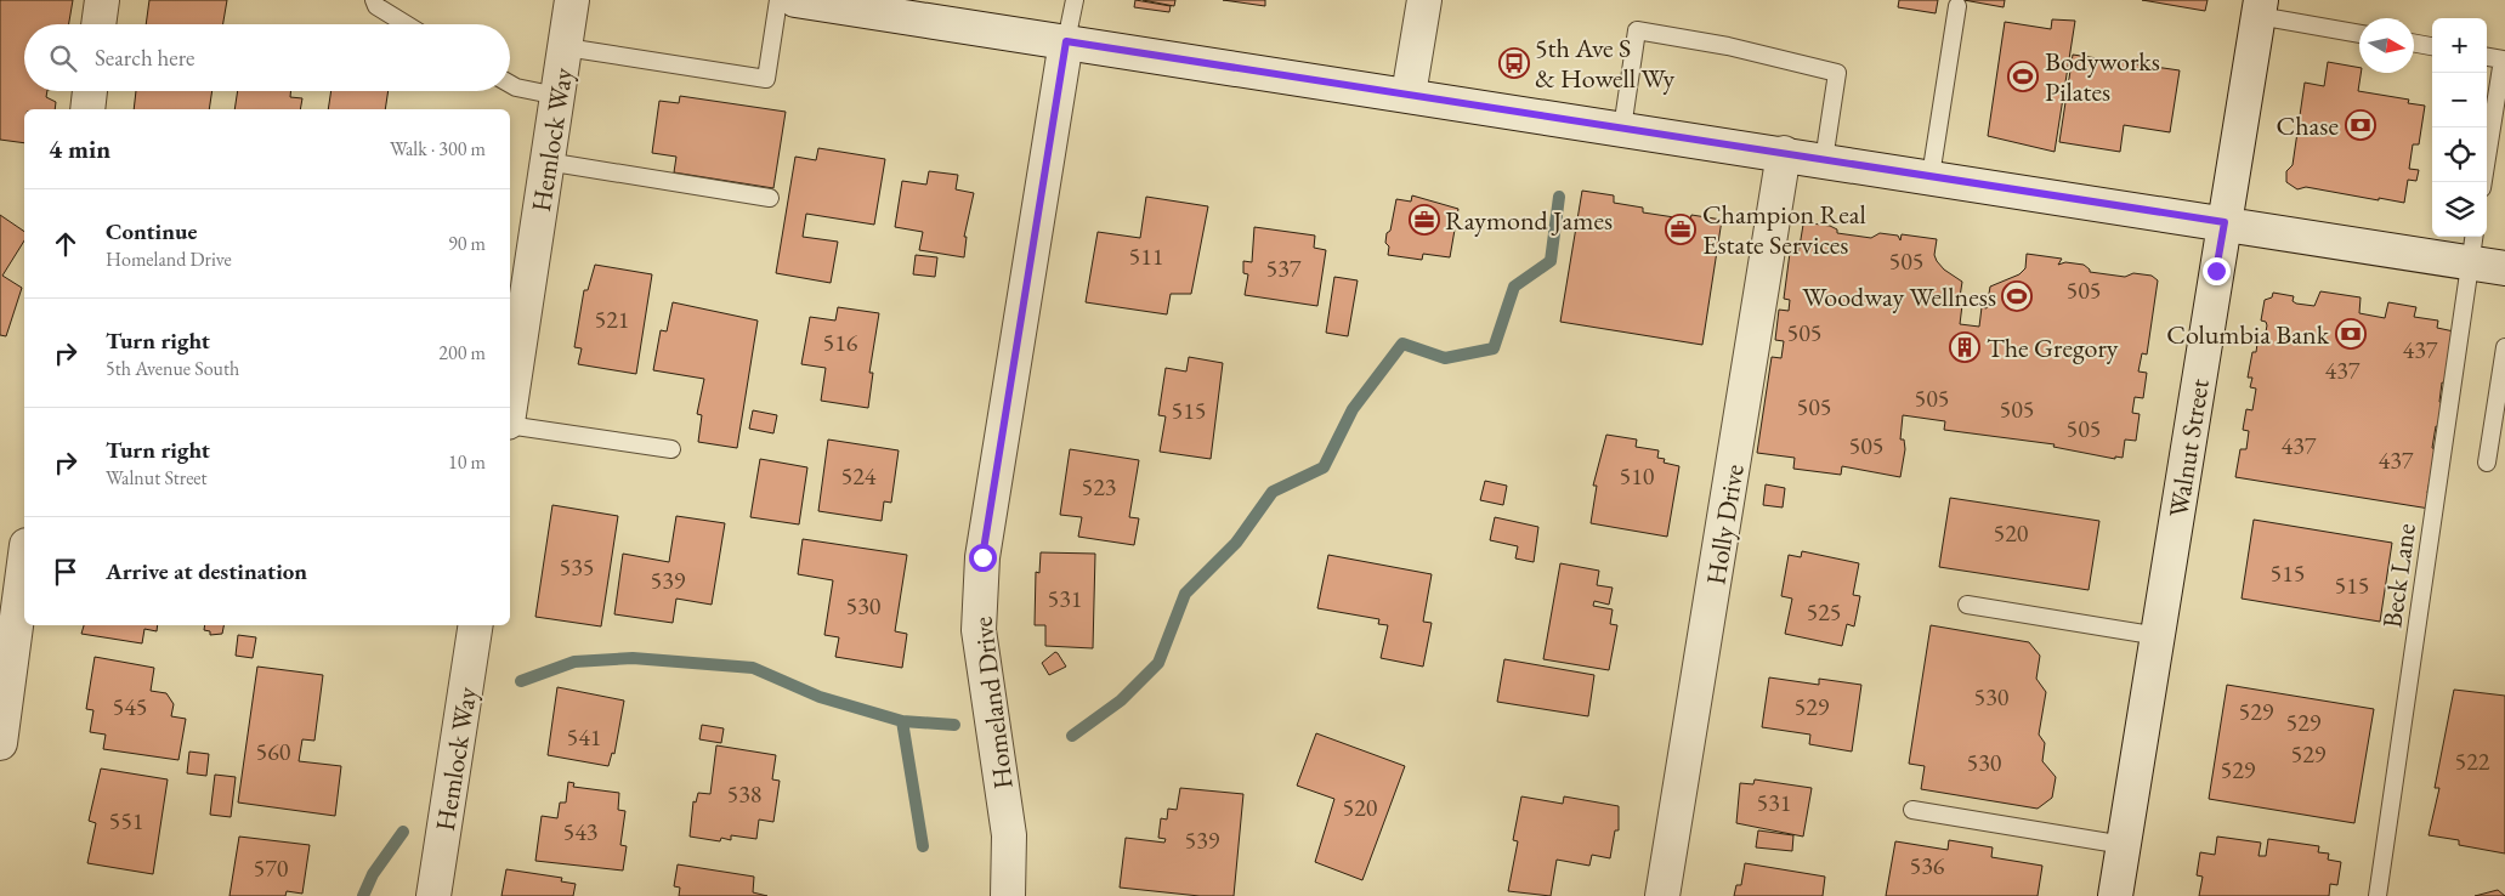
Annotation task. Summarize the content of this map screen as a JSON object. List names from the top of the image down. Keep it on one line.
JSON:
{"streets":{"street":["Hemlock Way","Walnut Street","Holly Drive","Homeland Drive"],"lane":["Beck Lane"]},"places":{"bus stop":["5th Ave S & Howell Wy"],"sports":["Bodyworks Pilates","Woodway Wellness"],"bank":["Chase","Columbia Bank"],"office":["Raymond James","Champion Real Estate Services"],"building":["The Gregory"]},"house_numbers":["511","505","537","505","521","505","516","437","437","505","505","505","515","505","505","437","437","524","510","523","520","535","515","539","515","531","530","525","530","545","529","529","529","541","560","529","522","530","529","538","531","520","551","543","539","536","570"],"north":"right","page":{"map_buttons":["+","−"],"search":"Search here","heading":["4 min","Walk · 300 m"],"list":[["Continue","Homeland Drive","90 m"],["Turn right","5th Avenue South","200 m"],["Turn right","Walnut Street","10 m"],"Arrive at destination"]}}
